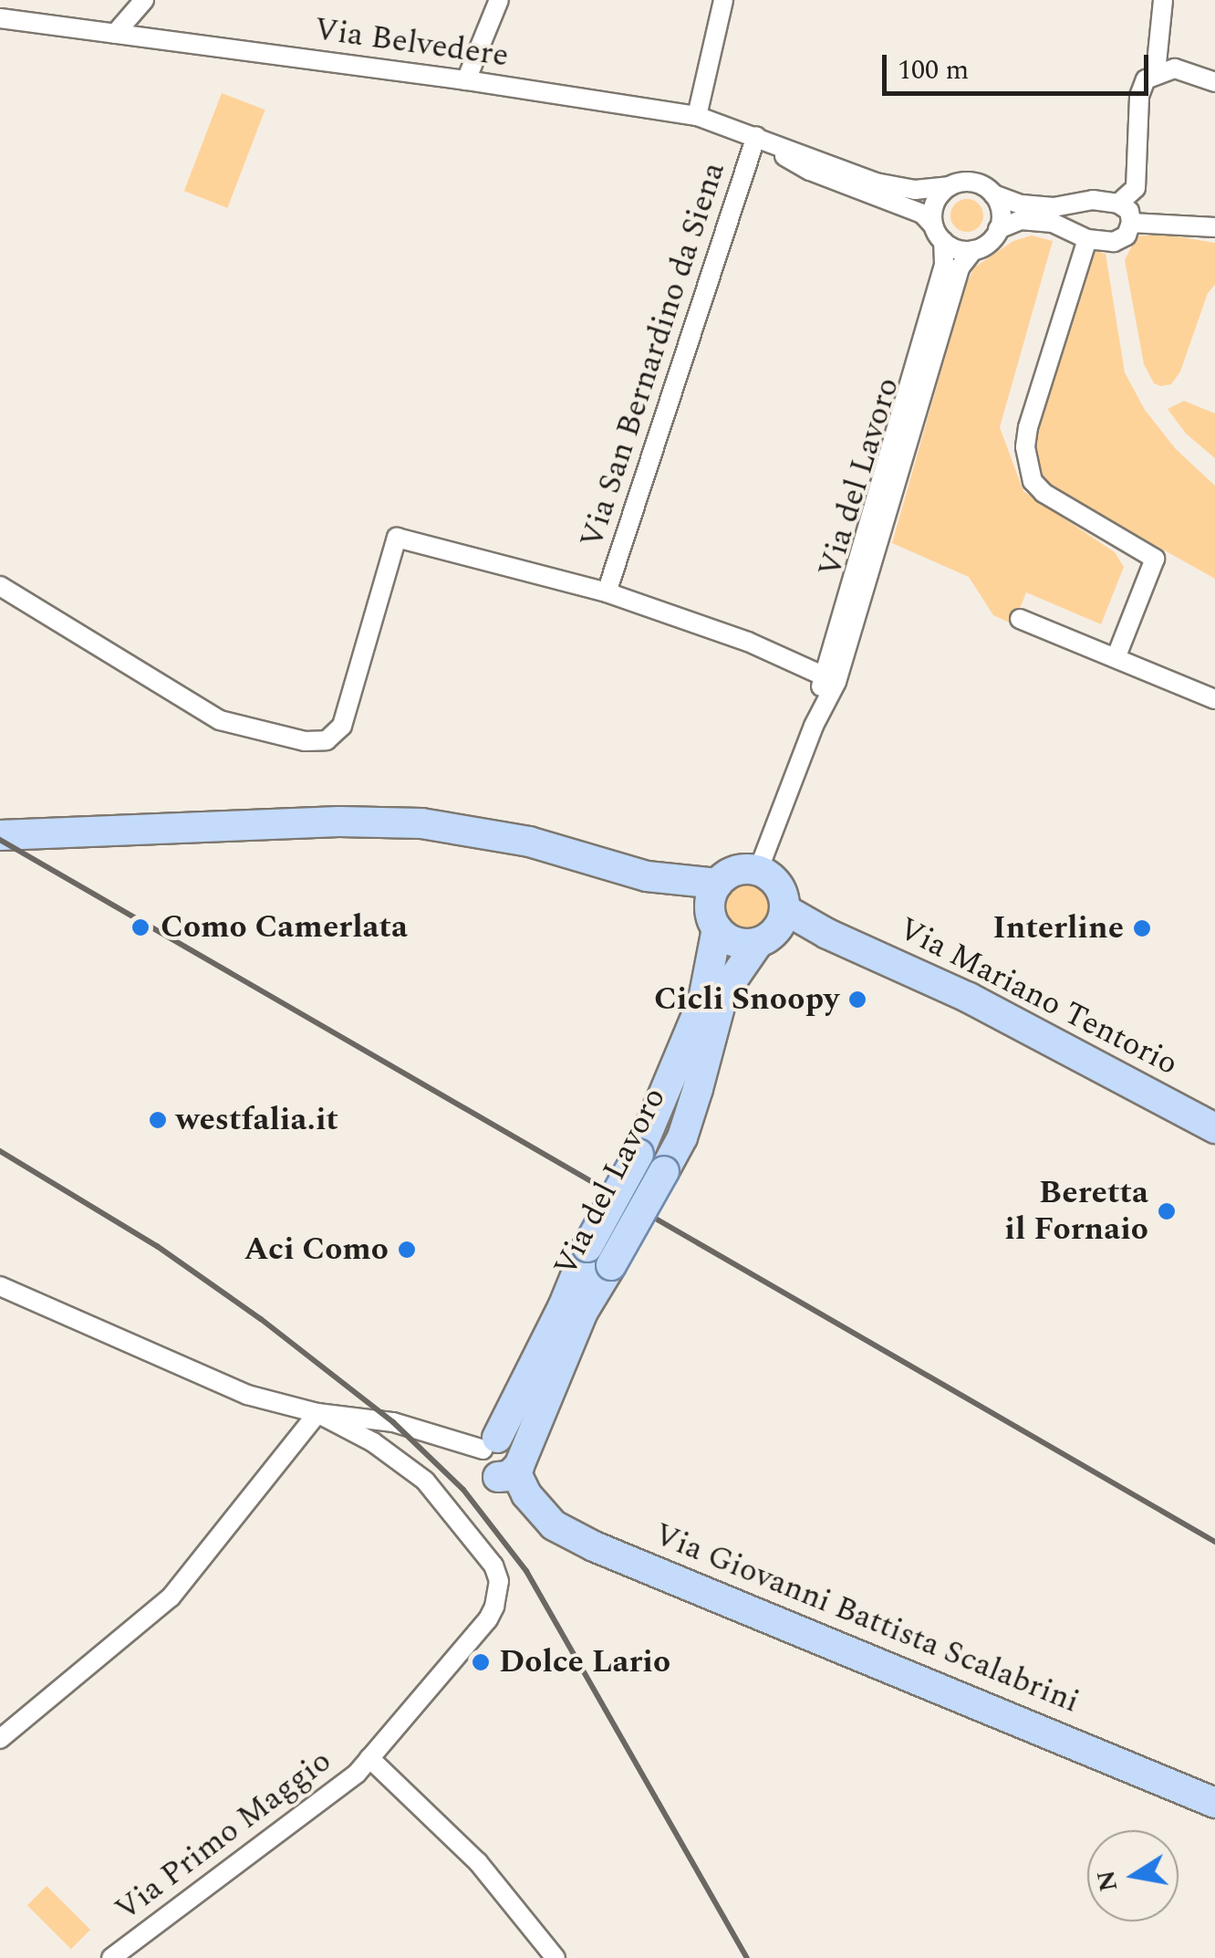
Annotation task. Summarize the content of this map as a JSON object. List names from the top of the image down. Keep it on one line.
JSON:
{"streets":{"main road":["Via del Lavoro","Via Mariano Tentorio","Via Giovanni Battista Scalabrini"],"street":["Via Belvedere","Via San Bernardino da Siena","Via Primo Maggio"]},"crossings":[["Via Belvedere","Via San Bernardino da Siena"],["Via Belvedere","Via del Lavoro"],["Via San Bernardino da Siena","Via del Lavoro"],["Via del Lavoro","Via Mariano Tentorio"],["Via del Lavoro","Via Giovanni Battista Scalabrini"]],"places":["Como Camerlata","Interline","Cicli Snoopy","westfalia.it","Beretta il Fornaio","Aci Como","Dolce Lario"],"scale_bar":"100 m","north":"left"}
